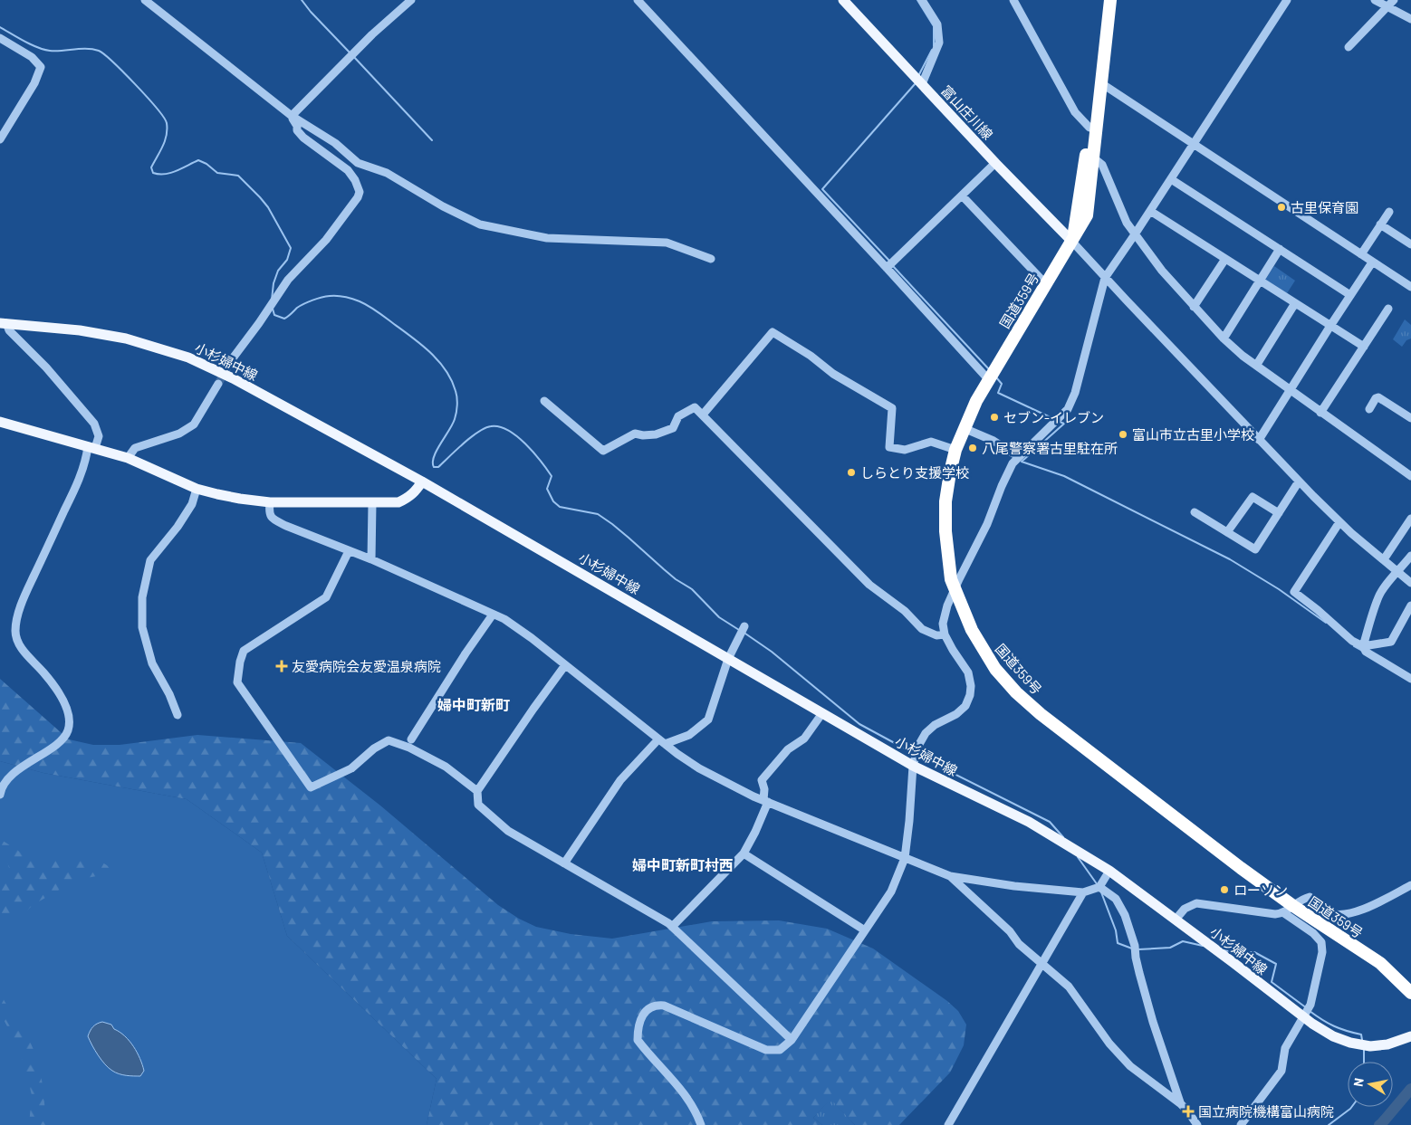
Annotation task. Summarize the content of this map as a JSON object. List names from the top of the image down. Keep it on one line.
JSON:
{"streets":{"highway":["国道359号"],"main road":["富山庄川線","小杉婦中線"]},"crossings":[["富山庄川線","国道359号"]],"districts":["婦中町新町","婦中町新町村西"],"places":{"other":["古里保育園","セブン-イレブン","富山市立古里小学校","八尾警察署古里駐在所","しらとり支援学校","ローソン"],"health":["友愛病院会友愛温泉病院","国立病院機構富山病院"]},"north":"left"}
